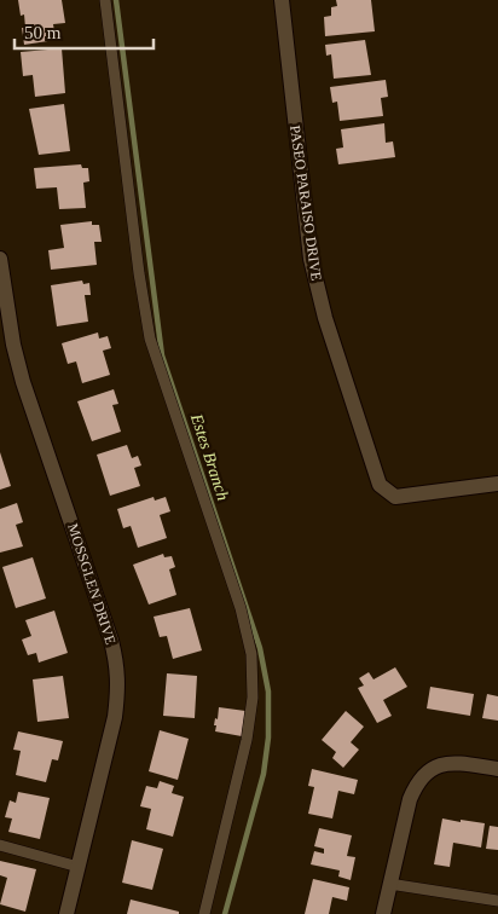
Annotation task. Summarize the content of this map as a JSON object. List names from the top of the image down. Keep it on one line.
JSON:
{"streets":{"street":["PASEO PARAISO DRIVE","MOSSGLEN DRIVE"]},"water":["Estes Branch"],"scale_bar":"50 m"}
